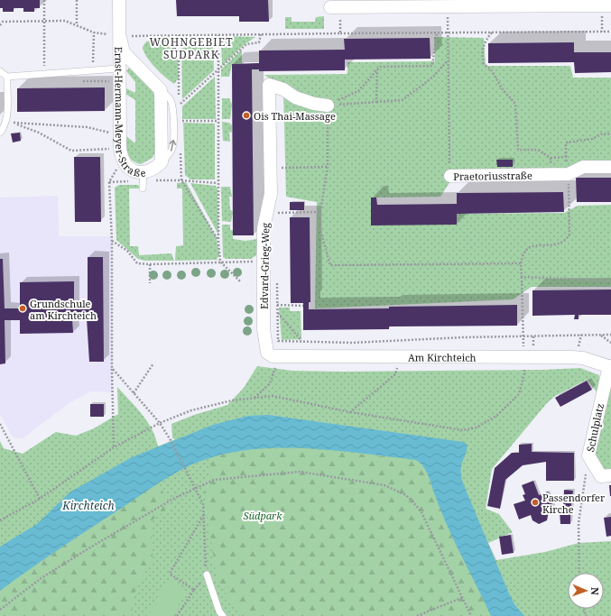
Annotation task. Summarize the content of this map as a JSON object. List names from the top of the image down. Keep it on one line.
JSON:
{"streets":{"street":["Ernst-Hermann-Meyer-Straße","Praetoriusstraße","Edvard-Grieg-Weg","Am Kirchteich","Schulplatz"]},"crossings":[["Edvard-Grieg-Weg","Am Kirchteich"],["Am Kirchteich","Schulplatz"]],"districts":["WOHNGEBIET SÜDPARK"],"water":["Kirchteich"],"parks":["Südpark"],"places":["Ois Thai-Massage","Grundschule am Kirchteich","Passendorfer Kirche"],"north":"right"}
